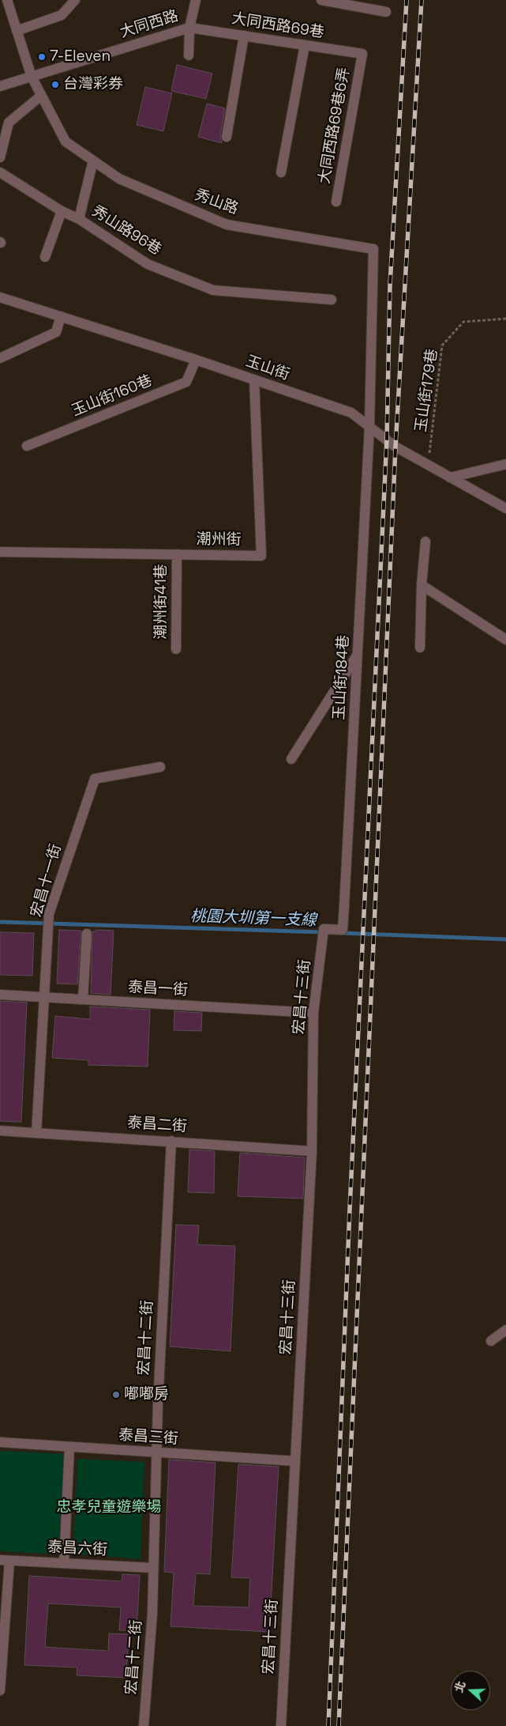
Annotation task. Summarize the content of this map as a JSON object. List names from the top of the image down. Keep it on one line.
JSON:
{"streets":{"street":["大同西路","大同西路69巷","大同西路69巷6弄","秀山路","秀山路96巷","玉山街","玉山街160巷","潮州街","潮州街41巷","玉山街184巷","宏昌十一街","泰昌一街","宏昌十三街","泰昌二街","宏昌十二街","泰昌三街","泰昌六街"],"path":["玉山街179巷"]},"crossings":[["大同西路","大同西路69巷"],["大同西路","秀山路"],["大同西路69巷","大同西路69巷6弄"],["秀山路","秀山路96巷"],["秀山路","玉山街"],["秀山路","玉山街184巷"],["玉山街","玉山街179巷"],["玉山街","玉山街160巷"],["玉山街","潮州街"],["玉山街","玉山街184巷"],["潮州街","潮州街41巷"],["玉山街184巷","宏昌十三街"],["宏昌十一街","泰昌一街"],["宏昌十一街","泰昌二街"],["泰昌一街","宏昌十三街"],["宏昌十三街","泰昌二街"],["宏昌十三街","泰昌三街"],["泰昌二街","宏昌十二街"],["宏昌十二街","泰昌三街"],["宏昌十二街","泰昌六街"]],"water":["桃園大圳第一支線"],"parks":["忠孝兒童遊樂場"],"places":["7-Eleven","台灣彩券","嘟嘟房"],"north":"left"}
